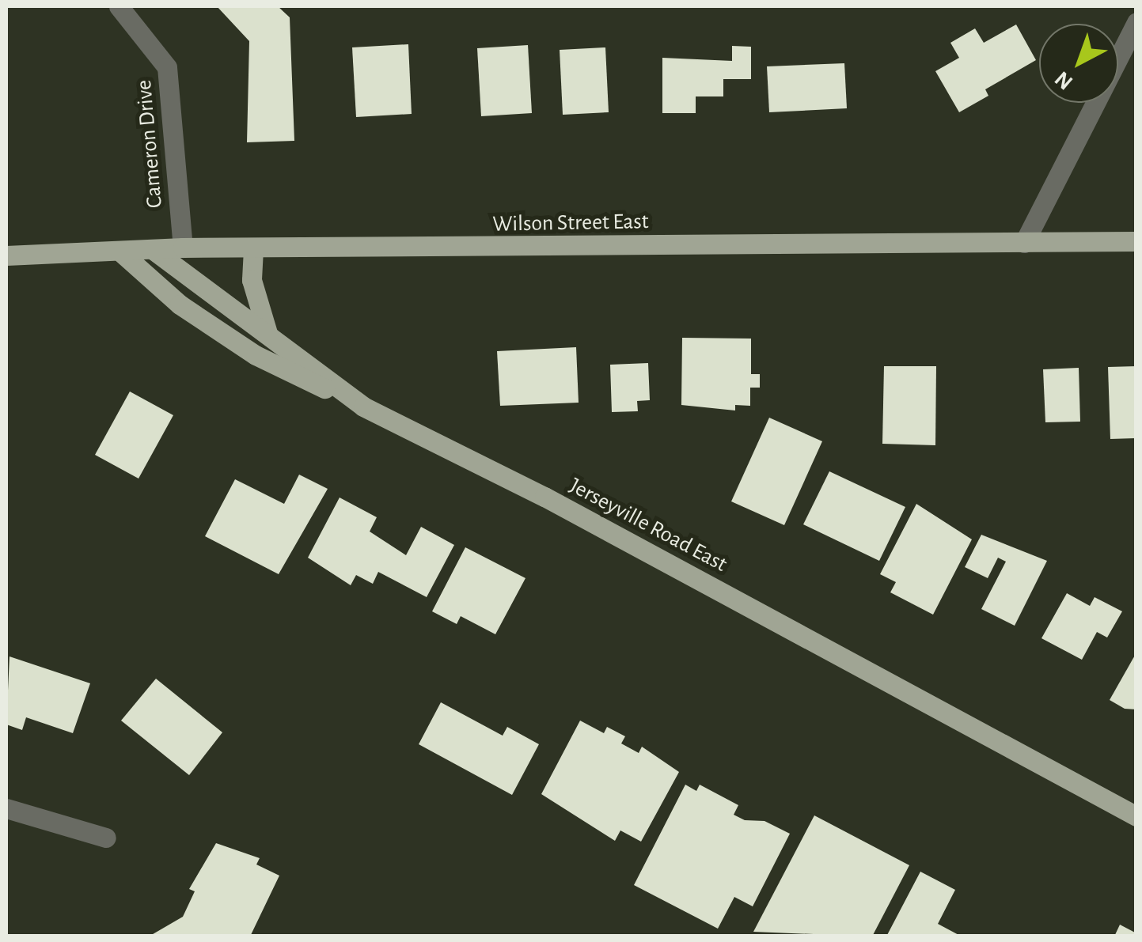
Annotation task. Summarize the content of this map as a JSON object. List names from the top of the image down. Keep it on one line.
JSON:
{"streets":{"main road":["Wilson Street East","Jerseyville Road East"],"street":["Cameron Drive"]},"crossings":[["Cameron Drive","Wilson Street East"],["Wilson Street East","Jerseyville Road East"]],"north":"bottom left"}
